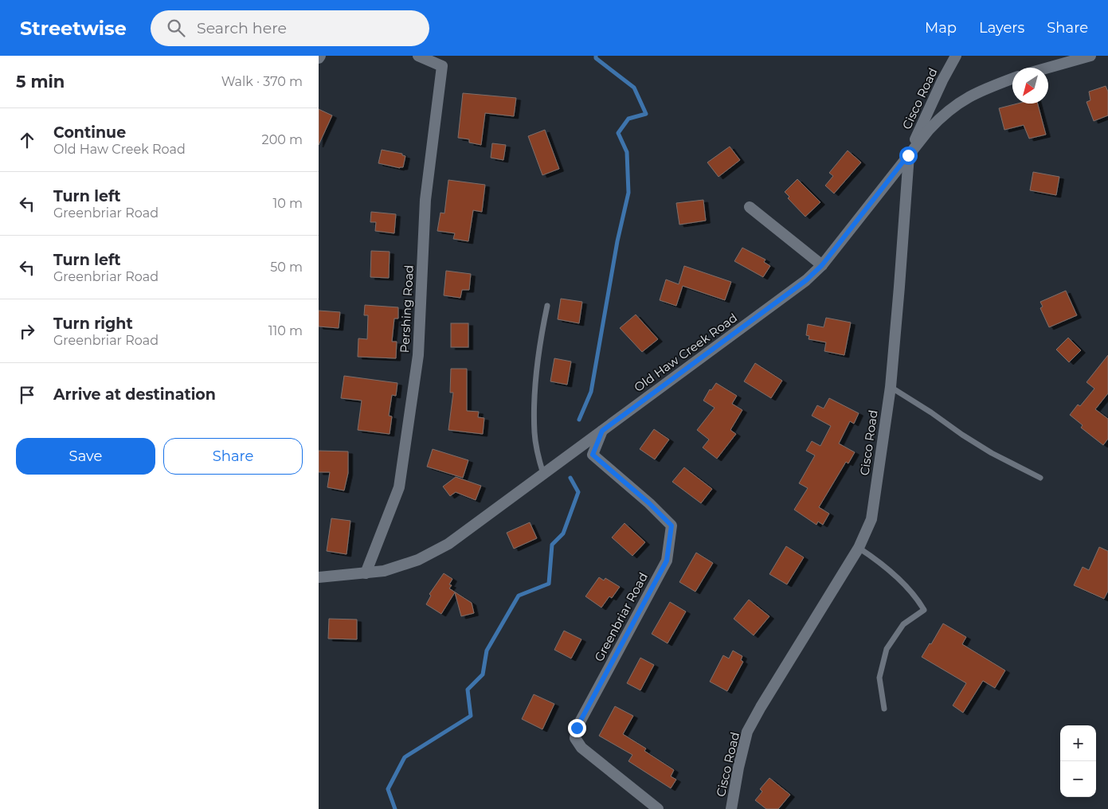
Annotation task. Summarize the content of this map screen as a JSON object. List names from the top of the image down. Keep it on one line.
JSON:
{"streets":{"street":["Cisco Road","Pershing Road","Old Haw Creek Road","Greenbriar Road"]},"crossings":[["Cisco Road","Old Haw Creek Road"],["Pershing Road","Old Haw Creek Road"],["Old Haw Creek Road","Greenbriar Road"]],"north":"bottom left","page":{"header":"Streetwise","search":"Search here","nav":["Map","Layers","Share"],"heading":["5 min","Walk · 370 m"],"list":[["Continue","Old Haw Creek Road","200 m"],["Turn left","Greenbriar Road","10 m"],["Turn left","Greenbriar Road","50 m"],["Turn right","Greenbriar Road","110 m"],"Arrive at destination"],"buttons":["Save","Share"],"map_buttons":["+","−"]}}
